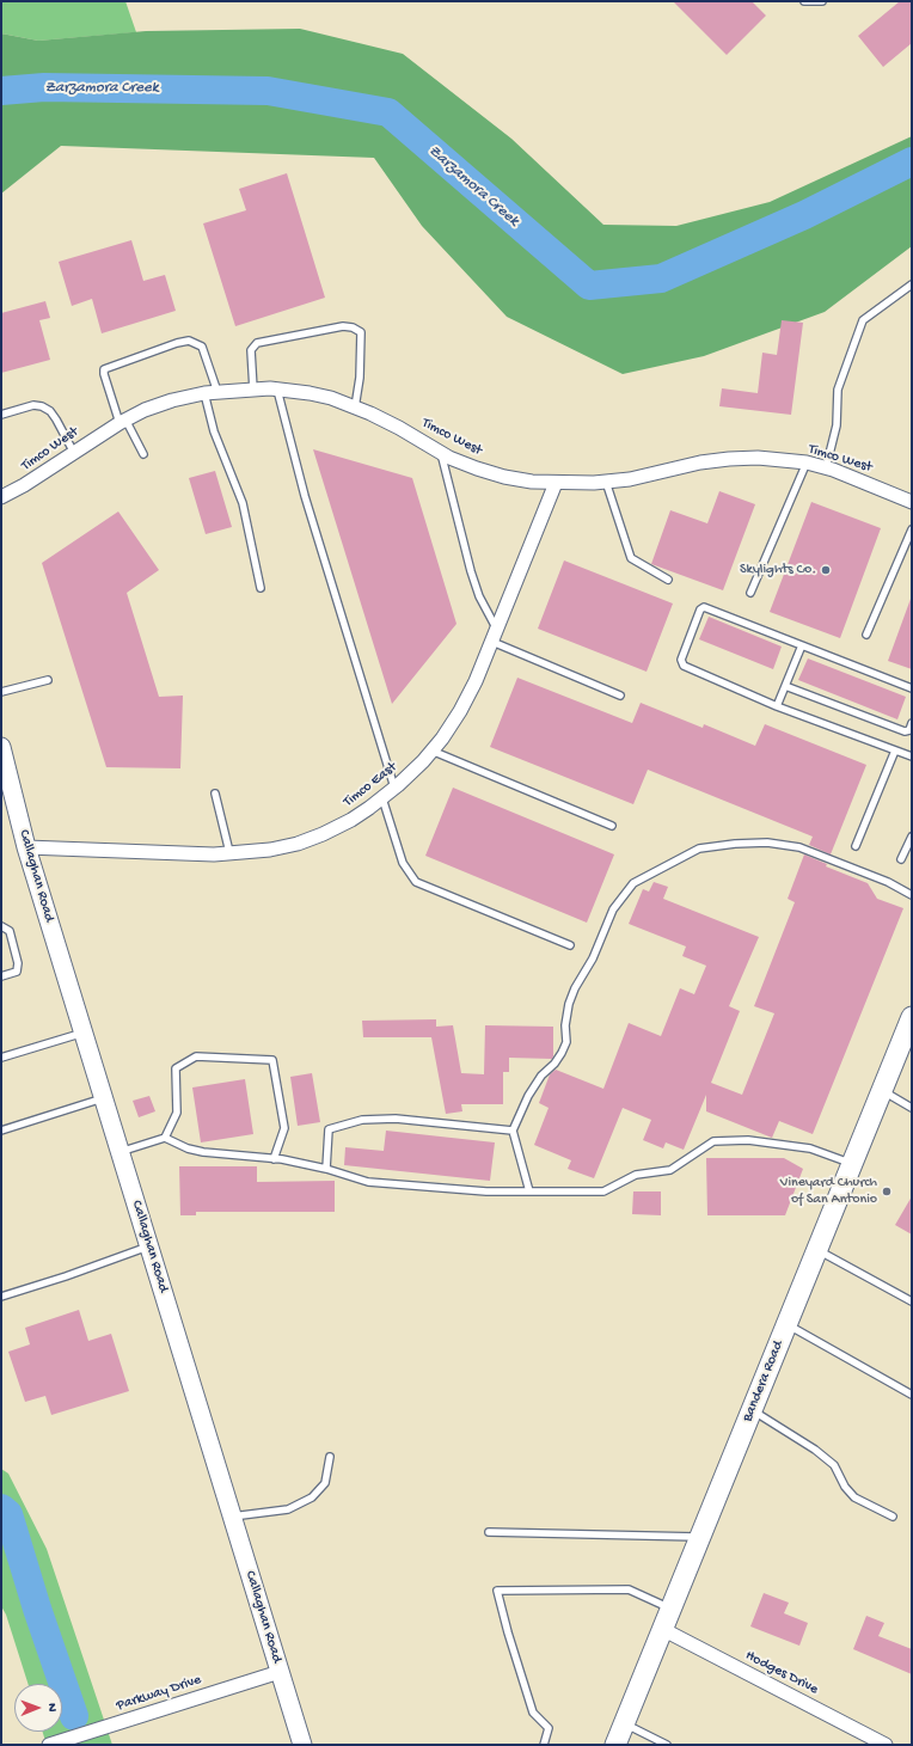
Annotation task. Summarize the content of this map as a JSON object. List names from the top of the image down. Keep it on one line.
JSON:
{"streets":{"main road":["Callaghan Road","Bandera Road"],"street":["Timco West","Timco East","Hodges Drive","Parkway Drive"]},"crossings":[["Timco West","Timco East"],["Timco East","Callaghan Road"],["Callaghan Road","Parkway Drive"],["Bandera Road","Hodges Drive"]],"water":["Zarzamora Creek"],"places":["Skylights Co.","Vineyard Church of San Antonio"],"north":"right"}
